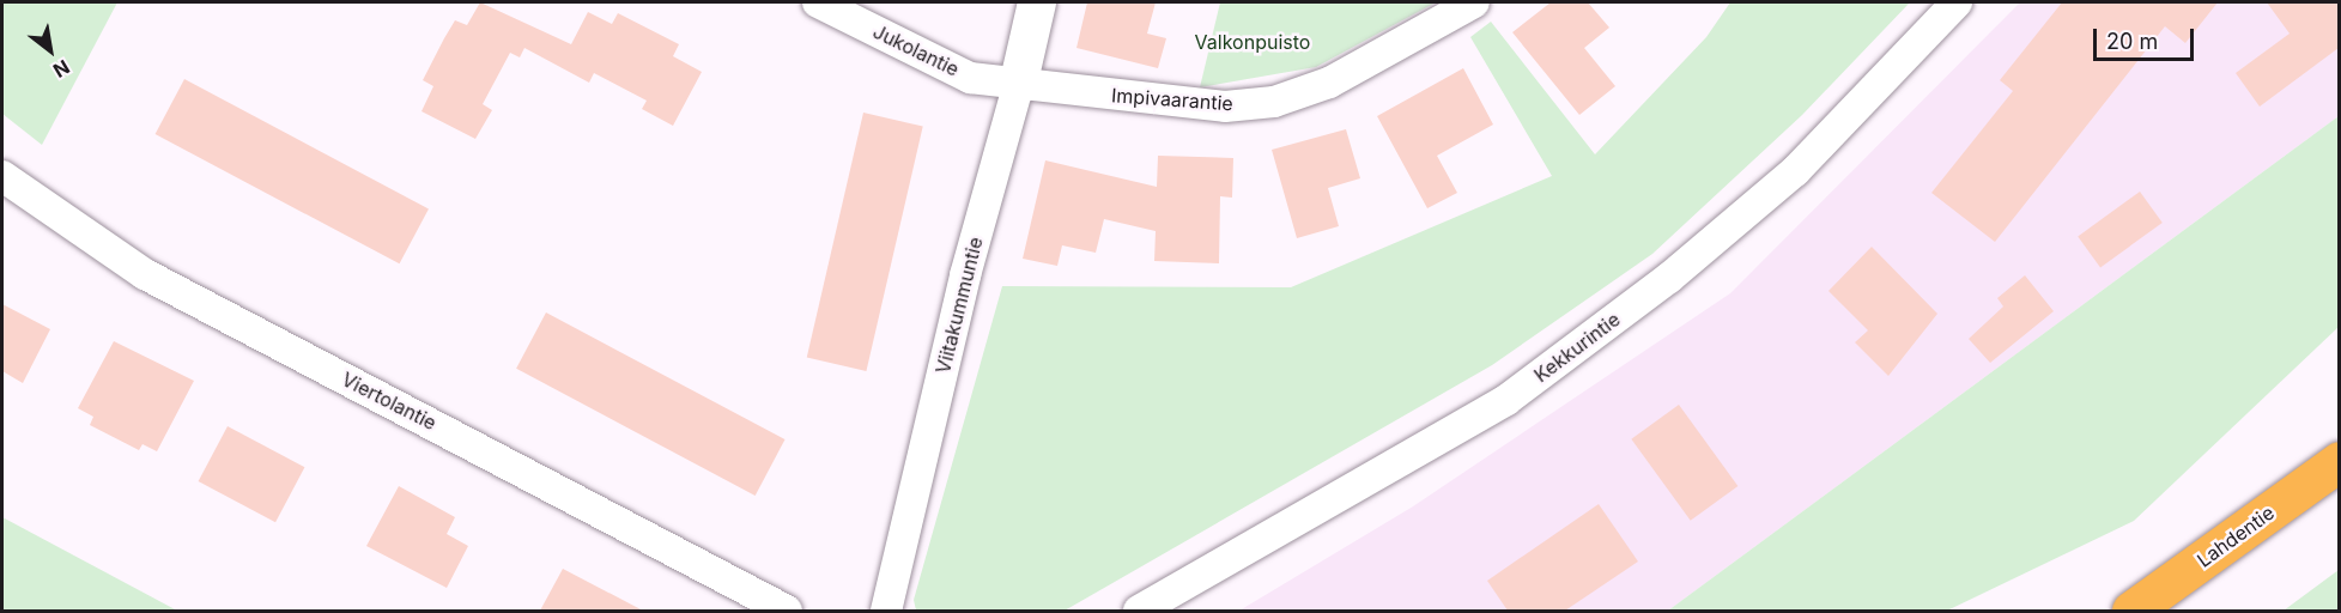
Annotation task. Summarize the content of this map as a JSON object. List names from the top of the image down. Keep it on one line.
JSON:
{"streets":{"highway":["Lahdentie"],"street":["Jukolantie","Impivaarantie","Viitakummuntie","Kekkurintie","Viertolantie"]},"crossings":[["Jukolantie","Impivaarantie"],["Jukolantie","Viitakummuntie"],["Impivaarantie","Viitakummuntie"]],"parks":["Valkonpuisto"],"scale_bar":"20 m","north":"bottom right"}
